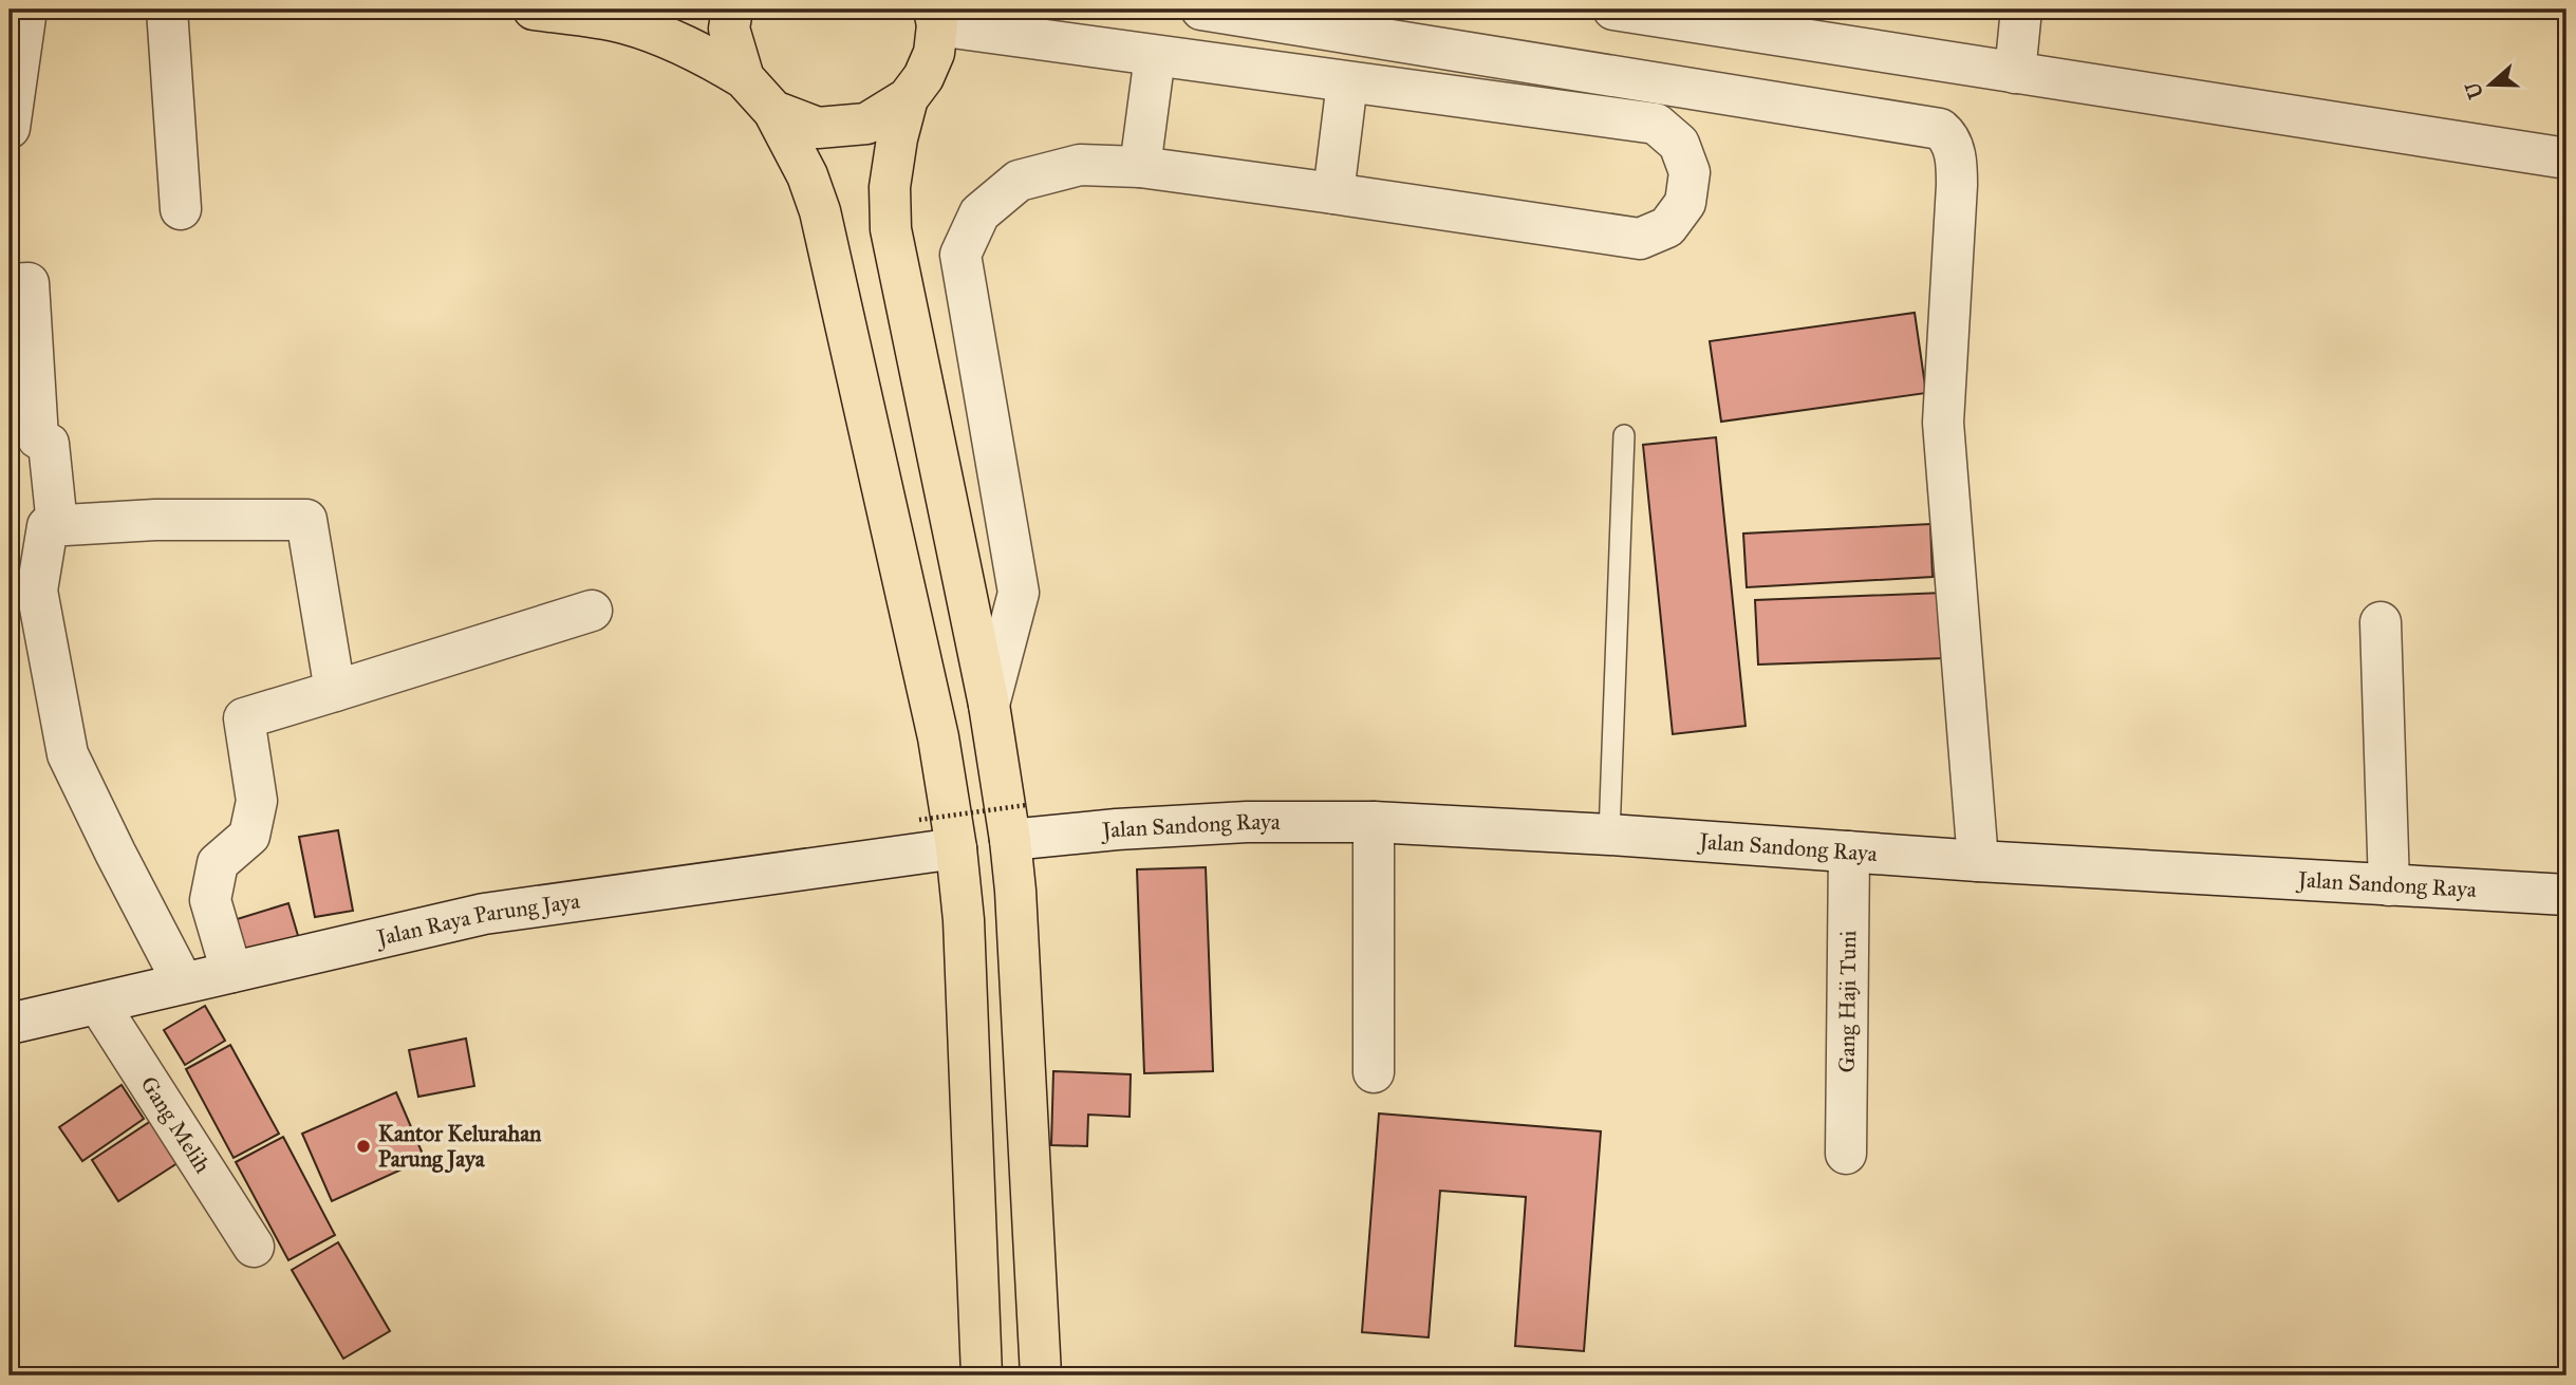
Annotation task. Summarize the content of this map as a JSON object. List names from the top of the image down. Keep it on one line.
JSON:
{"streets":{"street":["Jalan Sandong Raya","Jalan Raya Parung Jaya","Gang Haji Tuni","Gang Melih"]},"crossings":[["Jalan Sandong Raya","Gang Haji Tuni"],["Jalan Raya Parung Jaya","Gang Melih"]],"places":["Kantor Kelurahan Parung Jaya"],"north":"left"}
